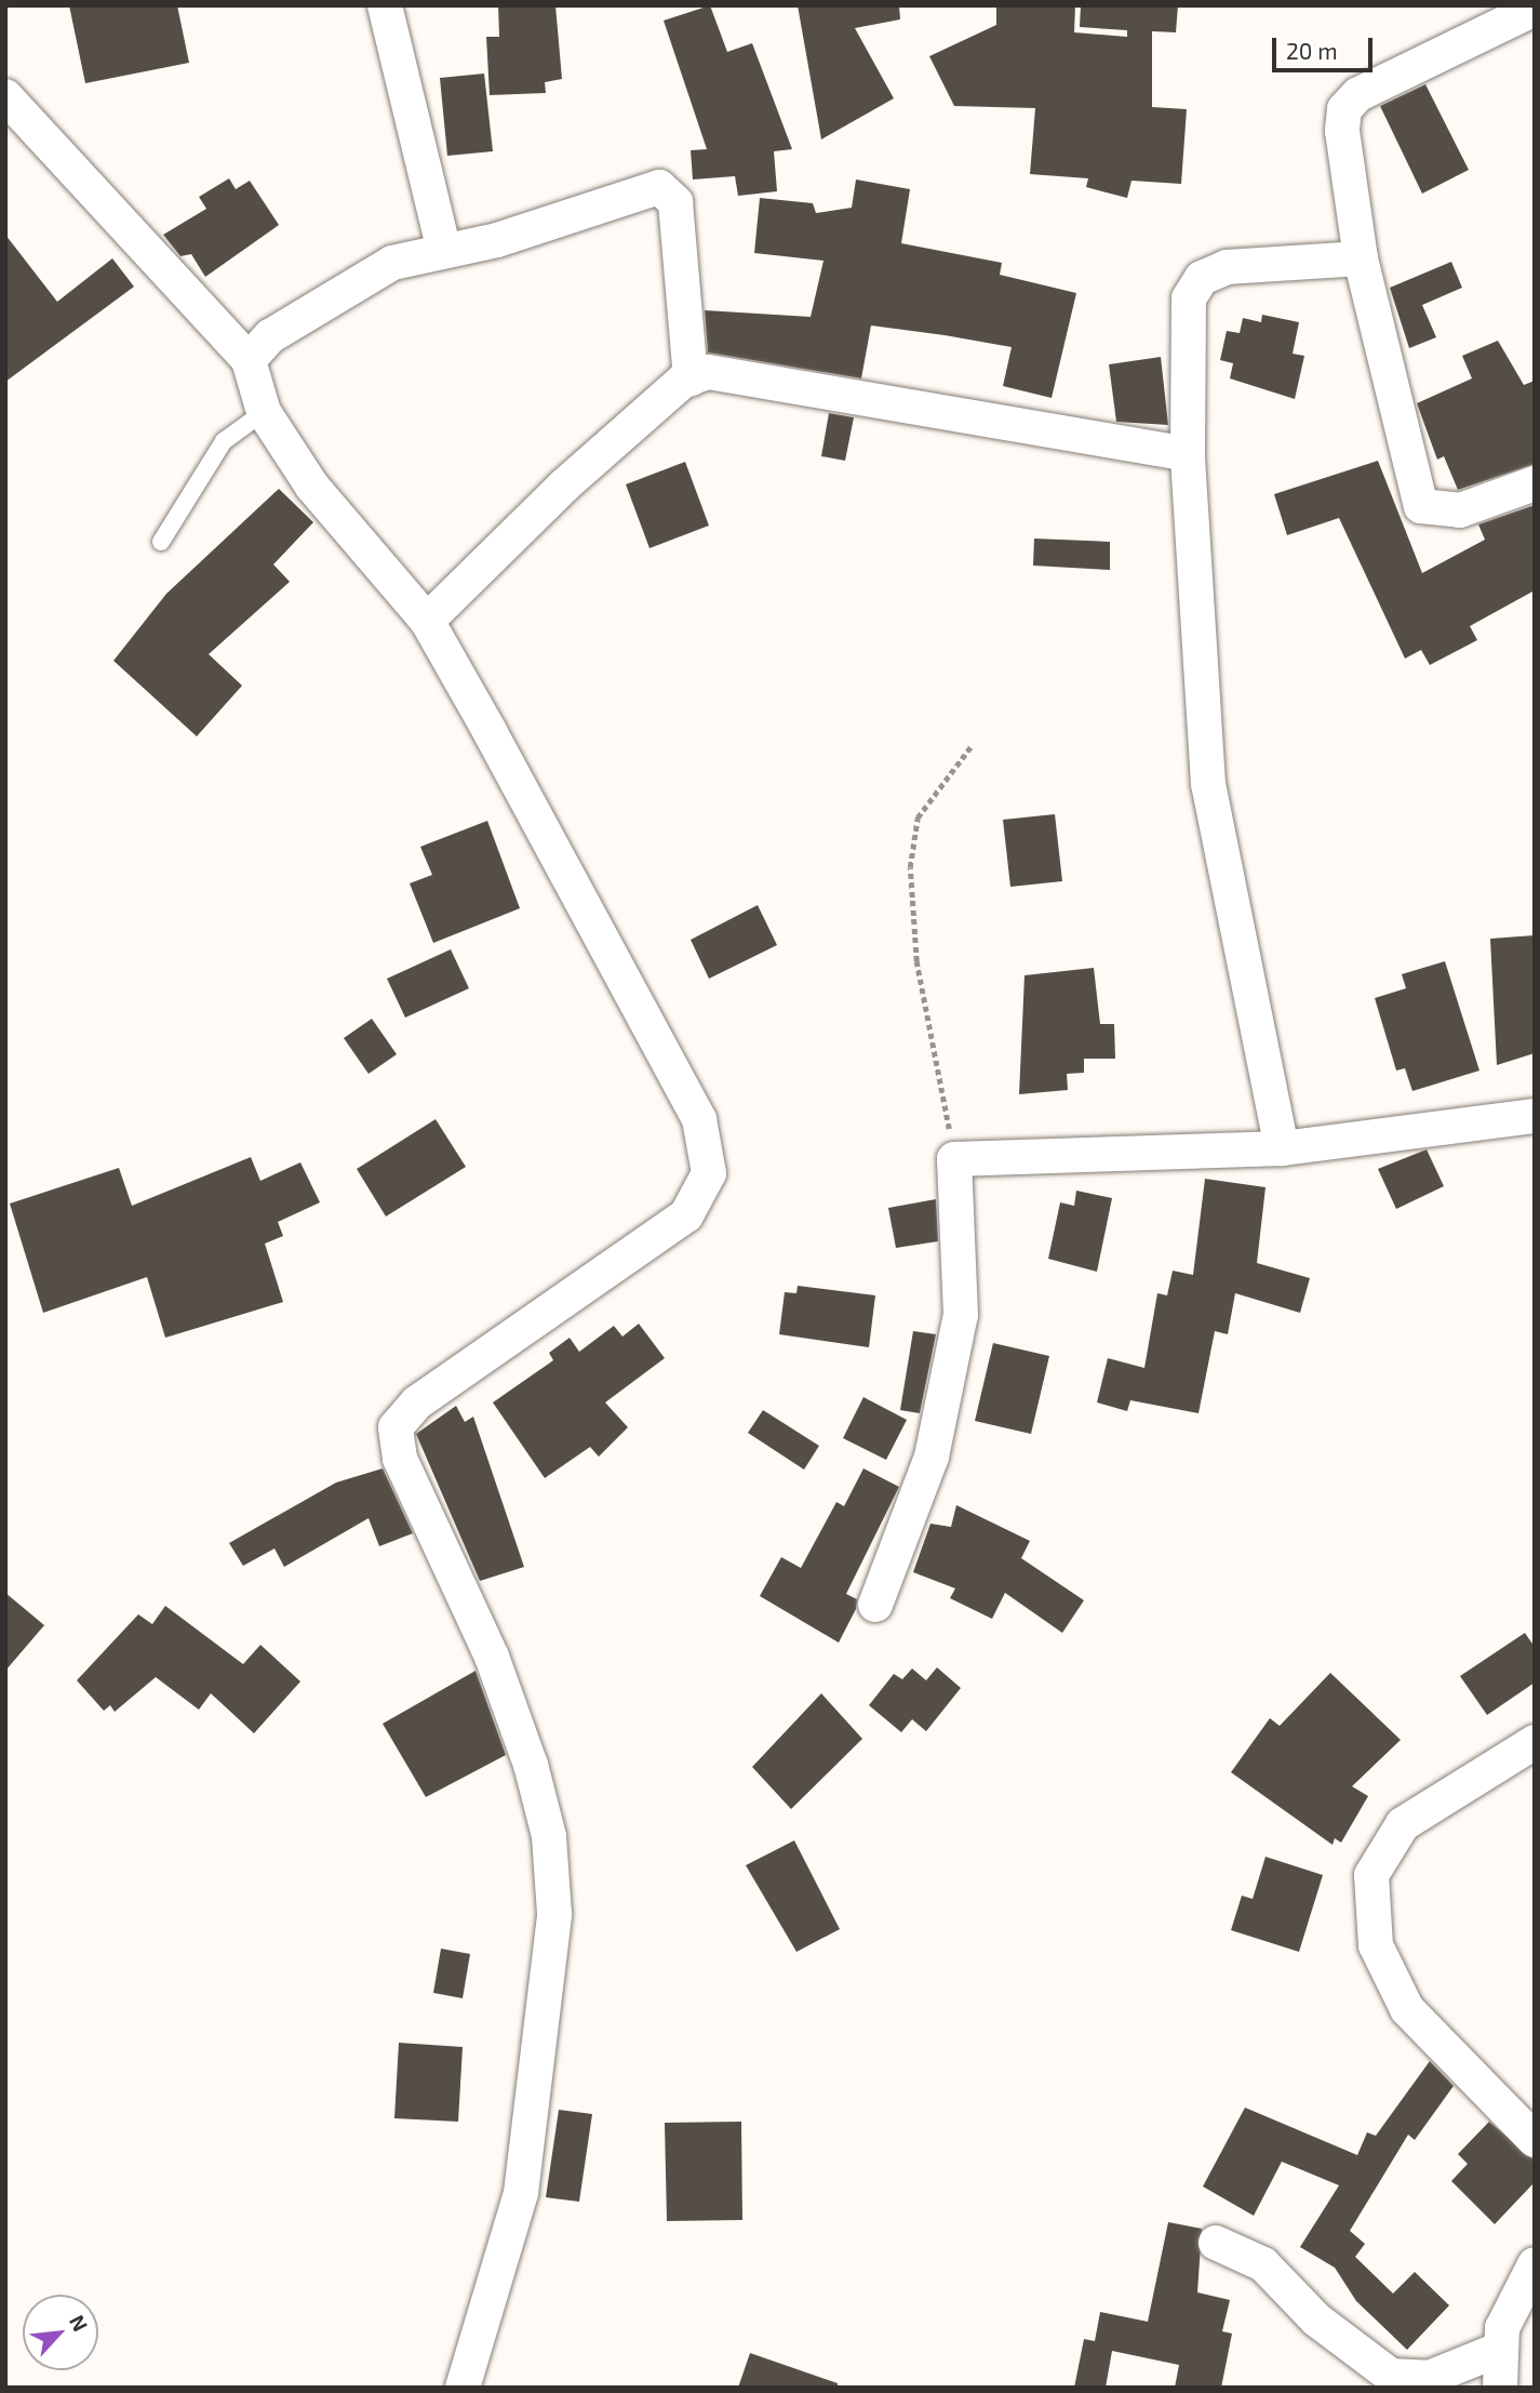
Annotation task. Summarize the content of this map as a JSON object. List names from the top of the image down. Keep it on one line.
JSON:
{"scale_bar":"20 m","north":"top right"}
